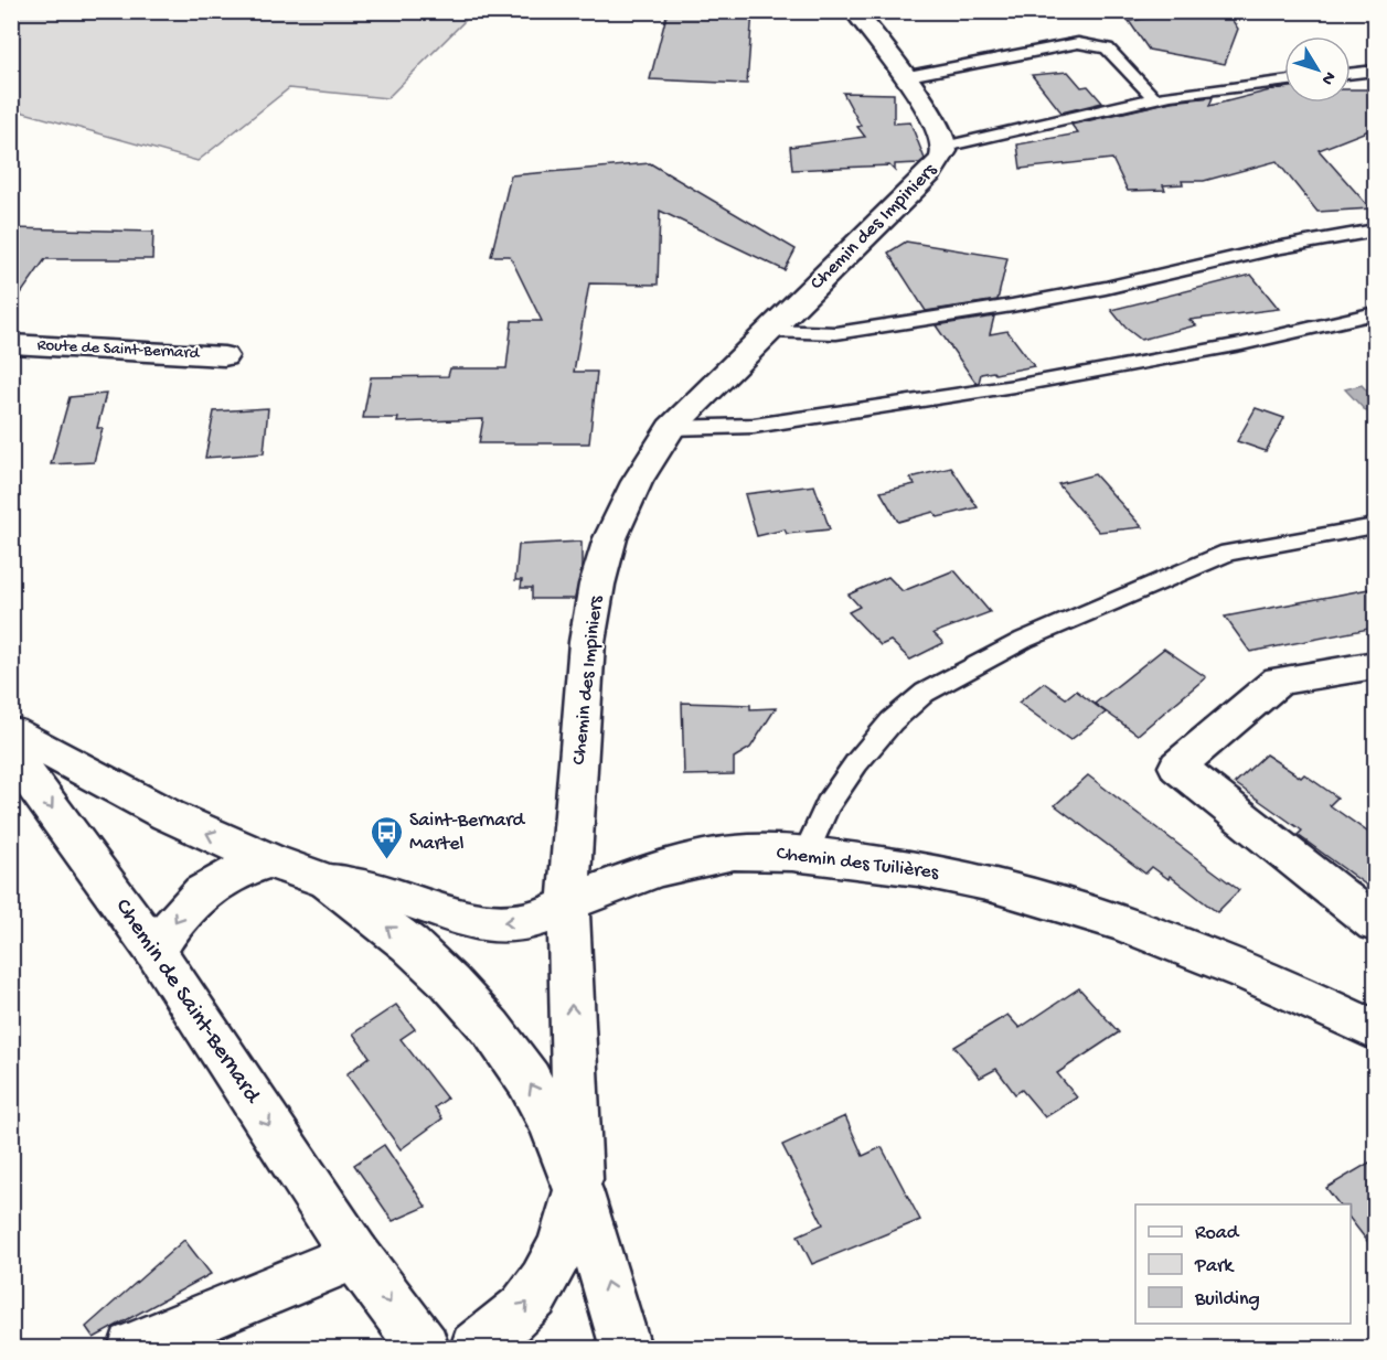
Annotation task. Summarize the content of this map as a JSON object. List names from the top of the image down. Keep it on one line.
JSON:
{"streets":{"street":["Chemin des Impiniers","Route de Saint-Bernard","Chemin des Tuilières","Chemin de Saint-Bernard"]},"crossings":[["Chemin des Impiniers","Chemin des Tuilières"]],"places":{"bus stop":["Saint-Bernard Martel"]},"legend":["Road","Park","Building"],"north":"bottom right"}
